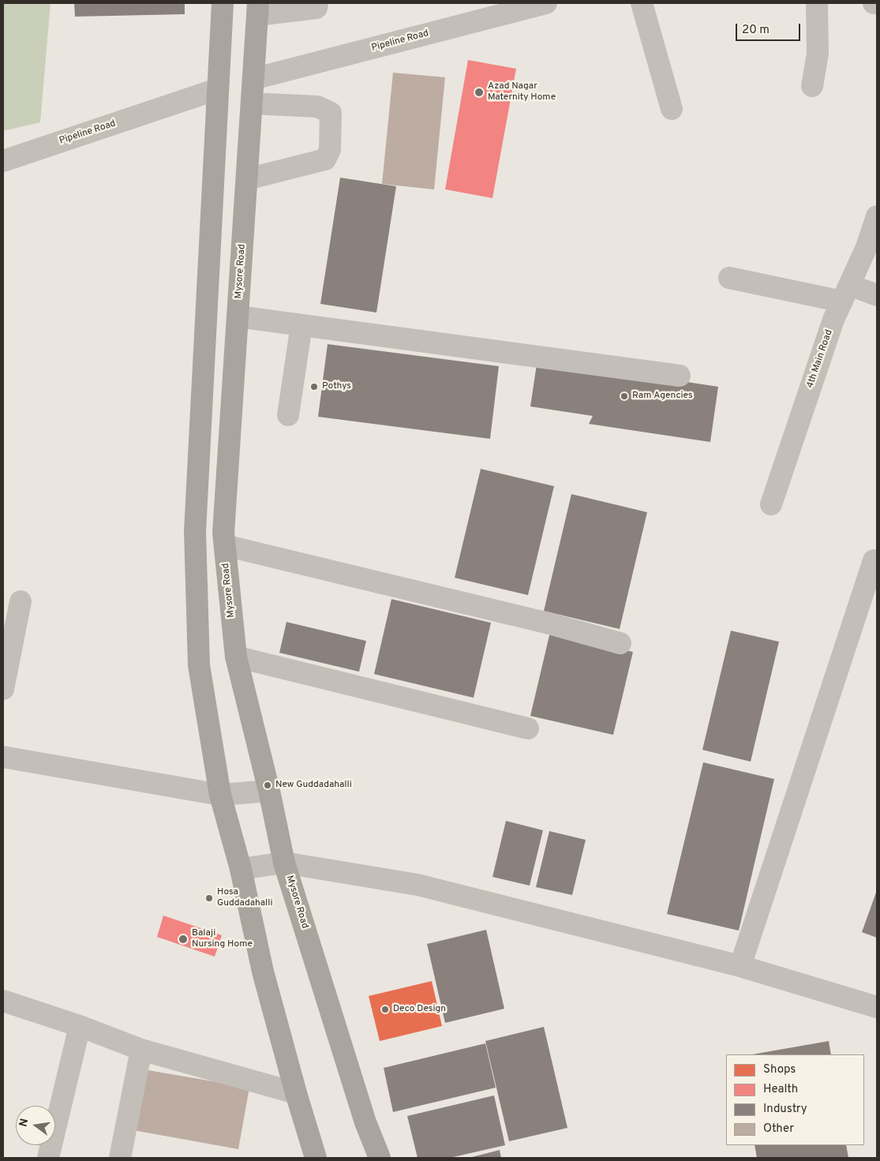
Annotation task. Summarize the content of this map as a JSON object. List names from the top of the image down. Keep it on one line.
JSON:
{"streets":{"highway":["Mysore Road"],"street":["Pipeline Road","4th Main Road"]},"crossings":[["Pipeline Road","Mysore Road"]],"places":["Azad Nagar Maternity Home","Pothys","Ram Agencies","New Guddadahalli","Hosa Guddadahalli","Balaji Nursing Home","Deco Design"],"legend":["Shops","Health","Industry","Other"],"scale_bar":"20 m","north":"left"}
